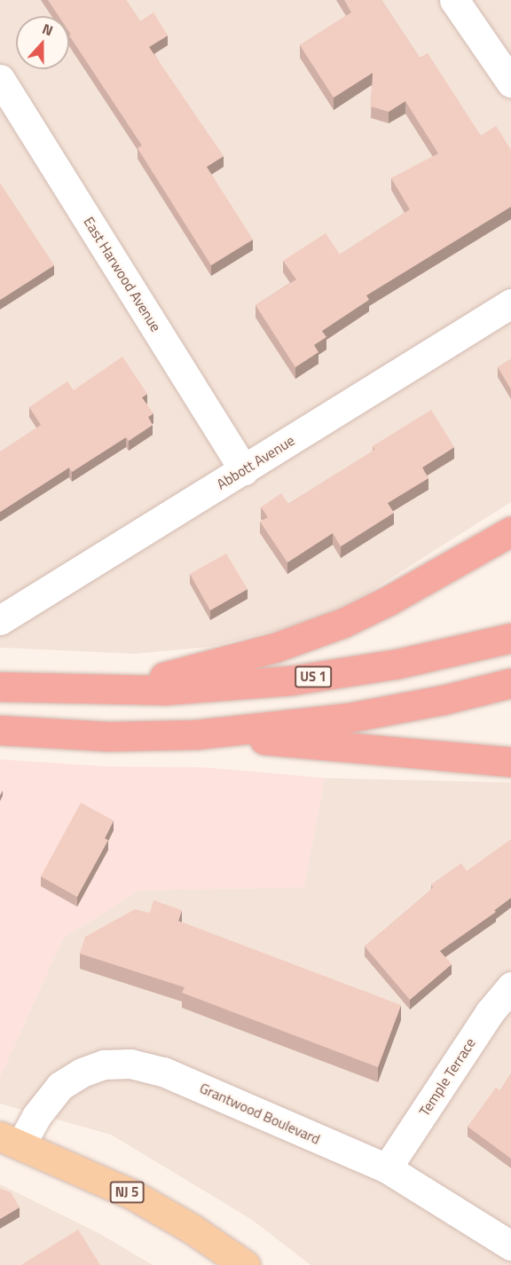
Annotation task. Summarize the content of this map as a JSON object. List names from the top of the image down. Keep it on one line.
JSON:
{"streets":{"highway":["US 1"],"main road":["NJ 5"],"street":["East Harwood Avenue","Abbott Avenue","Temple Terrace","Grantwood Boulevard"]},"crossings":[["East Harwood Avenue","Abbott Avenue"],["Temple Terrace","Grantwood Boulevard"],["Grantwood Boulevard","NJ 5"]],"north":"top"}
